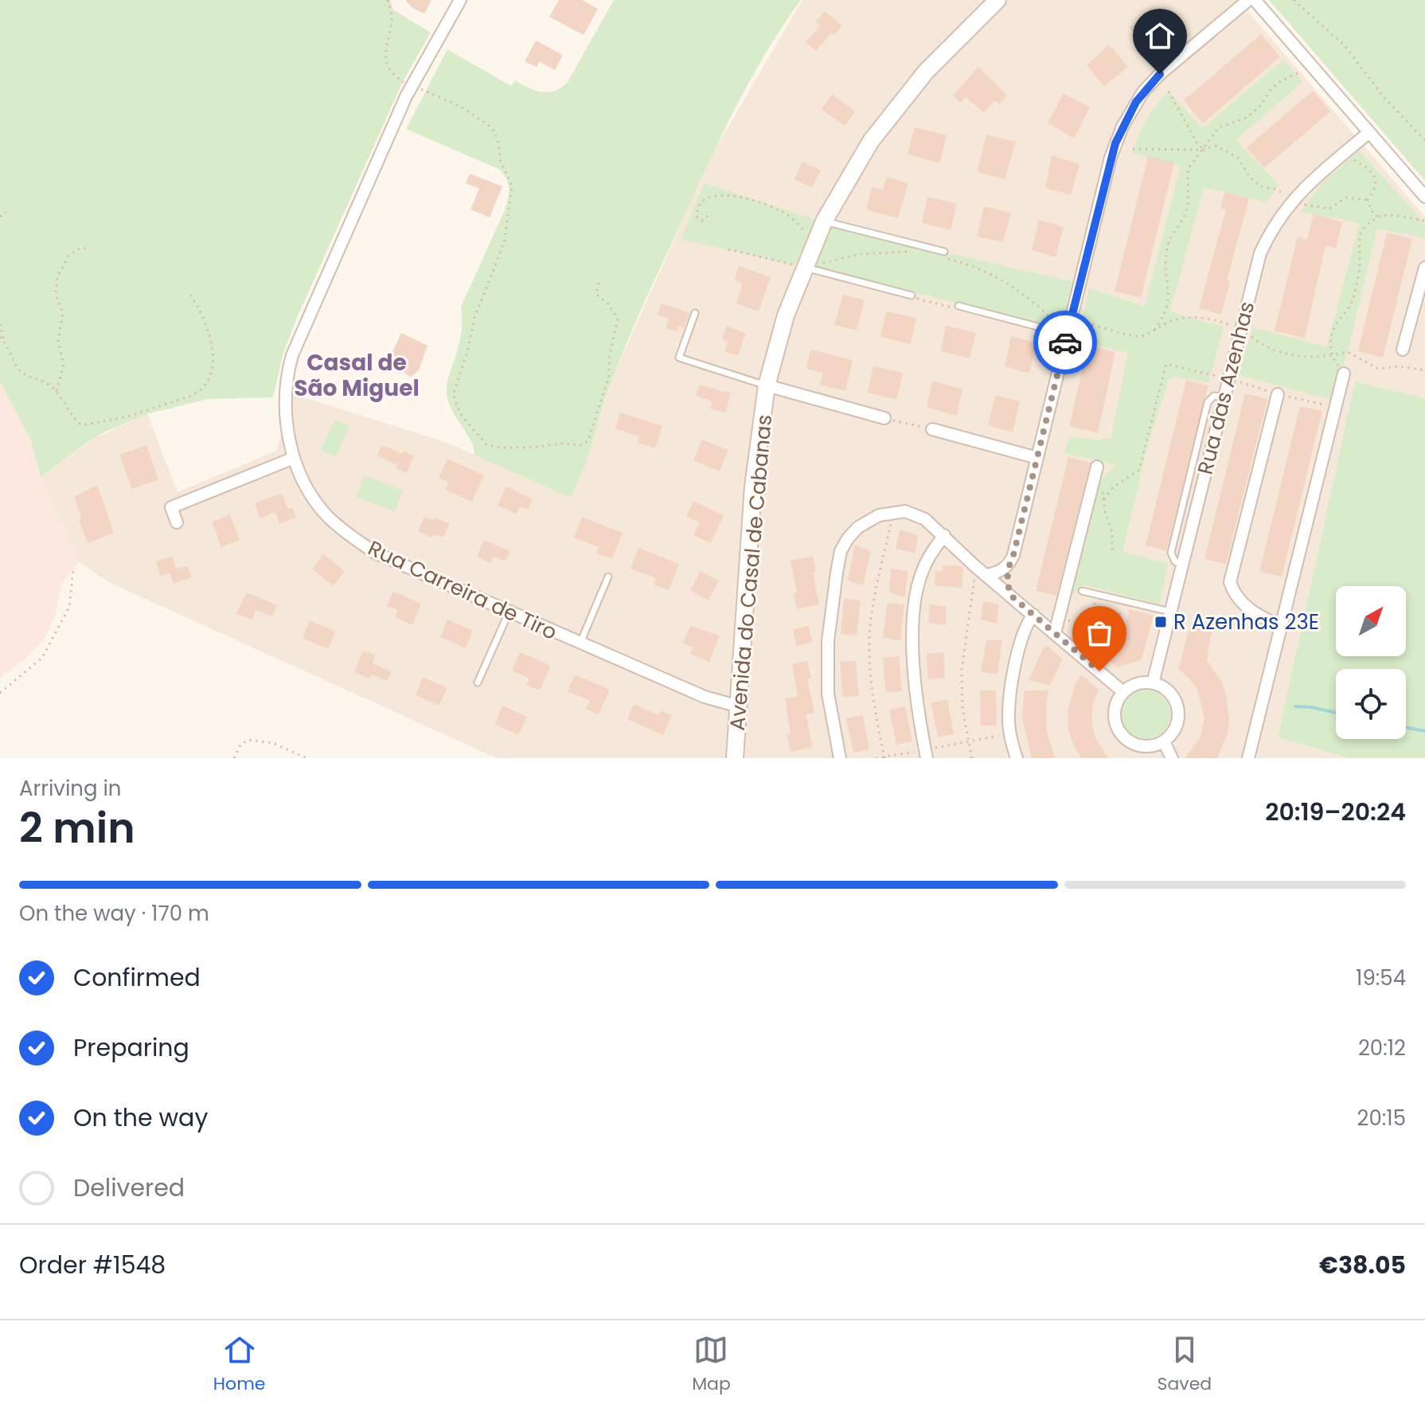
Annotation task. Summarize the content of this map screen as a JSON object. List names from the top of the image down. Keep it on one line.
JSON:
{"streets":{"street":["Rua das Azenhas","Avenida do Casal de Cabanas","Rua Carreira de Tiro"]},"crossings":[["Avenida do Casal de Cabanas","Rua Carreira de Tiro"]],"districts":["Casal de São Miguel"],"places":{"transit":["R Azenhas 23E"]},"north":"top right","page":{"heading":["2 min","Arriving in","20:19–20:24"],"panel":["Order #1548","€38.05"],"bar":"On the way · 170 m","list":[["Confirmed","19:54"],["Preparing","20:12"],["On the way","20:15"],"Delivered"],"tabs":["Home","Map","Saved"]}}
